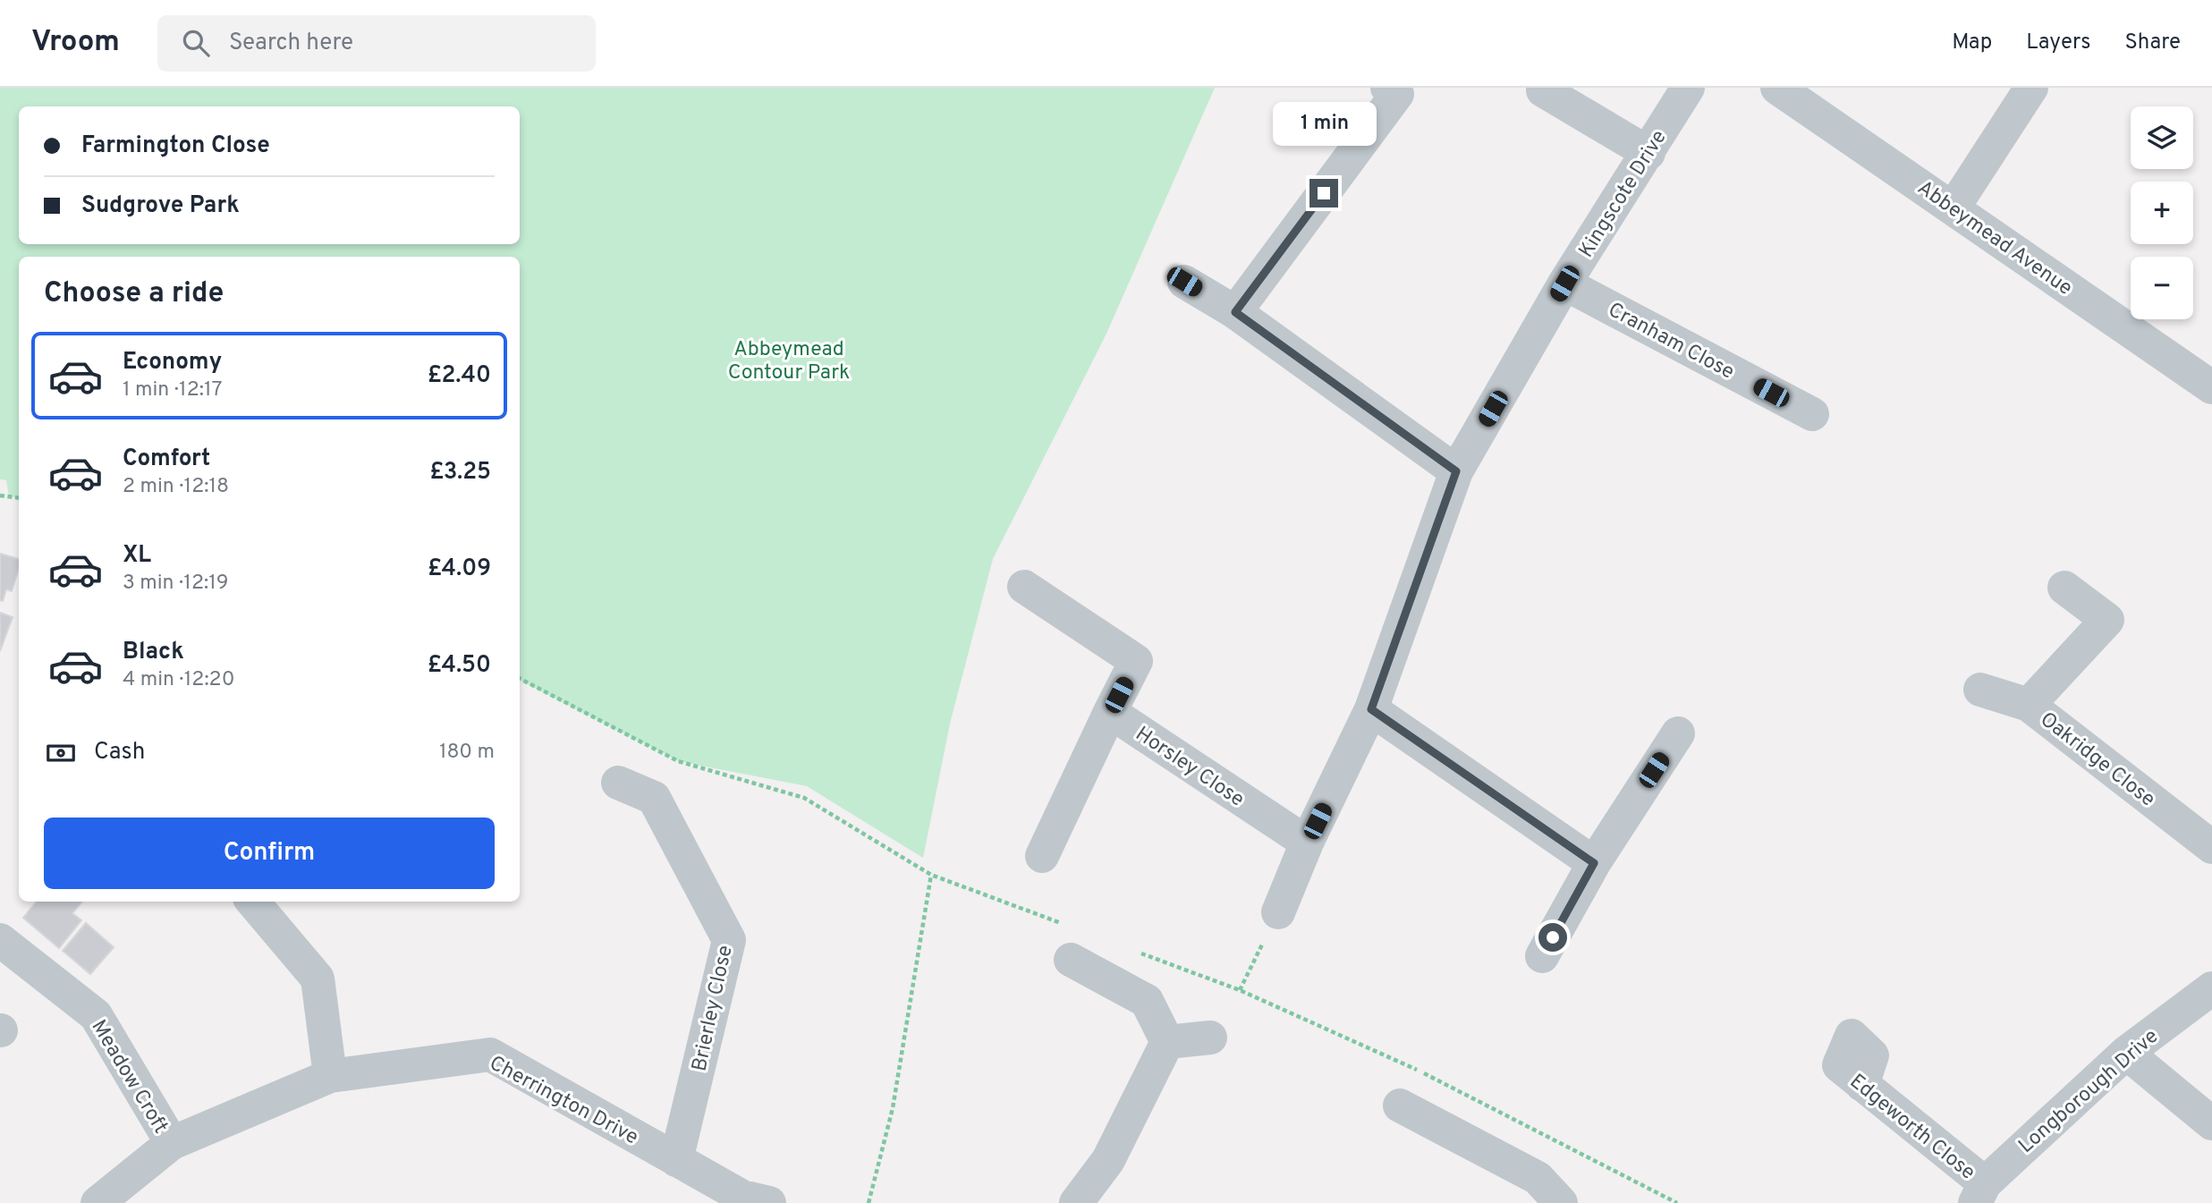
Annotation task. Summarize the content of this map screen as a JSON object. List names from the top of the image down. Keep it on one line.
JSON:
{"streets":{"street":["Kingscote Drive","Abbeymead Avenue","Cranham Close","Oakridge Close","Horsley Close","Brierley Close","Meadow Croft","Longborough Drive","Cherrington Drive","Edgeworth Close"]},"crossings":[["Kingscote Drive","Cranham Close"],["Kingscote Drive","Horsley Close"],["Brierley Close","Cherrington Drive"],["Meadow Croft","Cherrington Drive"],["Longborough Drive","Edgeworth Close"]],"parks":["Abbeymead Contour Park"],"page":{"header":"Vroom","search":"Search here","nav":["Map","Layers","Share"],"bubble":"1 min","map_buttons":["+","−"],"banner":["Farmington Close","Sudgrove Park"],"heading":"Choose a ride","list":[{"name":"Economy","note":"1 min · 12:17","value":"£2.40"},{"name":"Comfort","note":"2 min · 12:18","value":"£3.25"},{"name":"XL","note":"3 min · 12:19","value":"£4.09"},{"name":"Black","note":"4 min · 12:20","value":"£4.50"}],"pay":["Cash","180 m"],"buttons":"Confirm"}}
